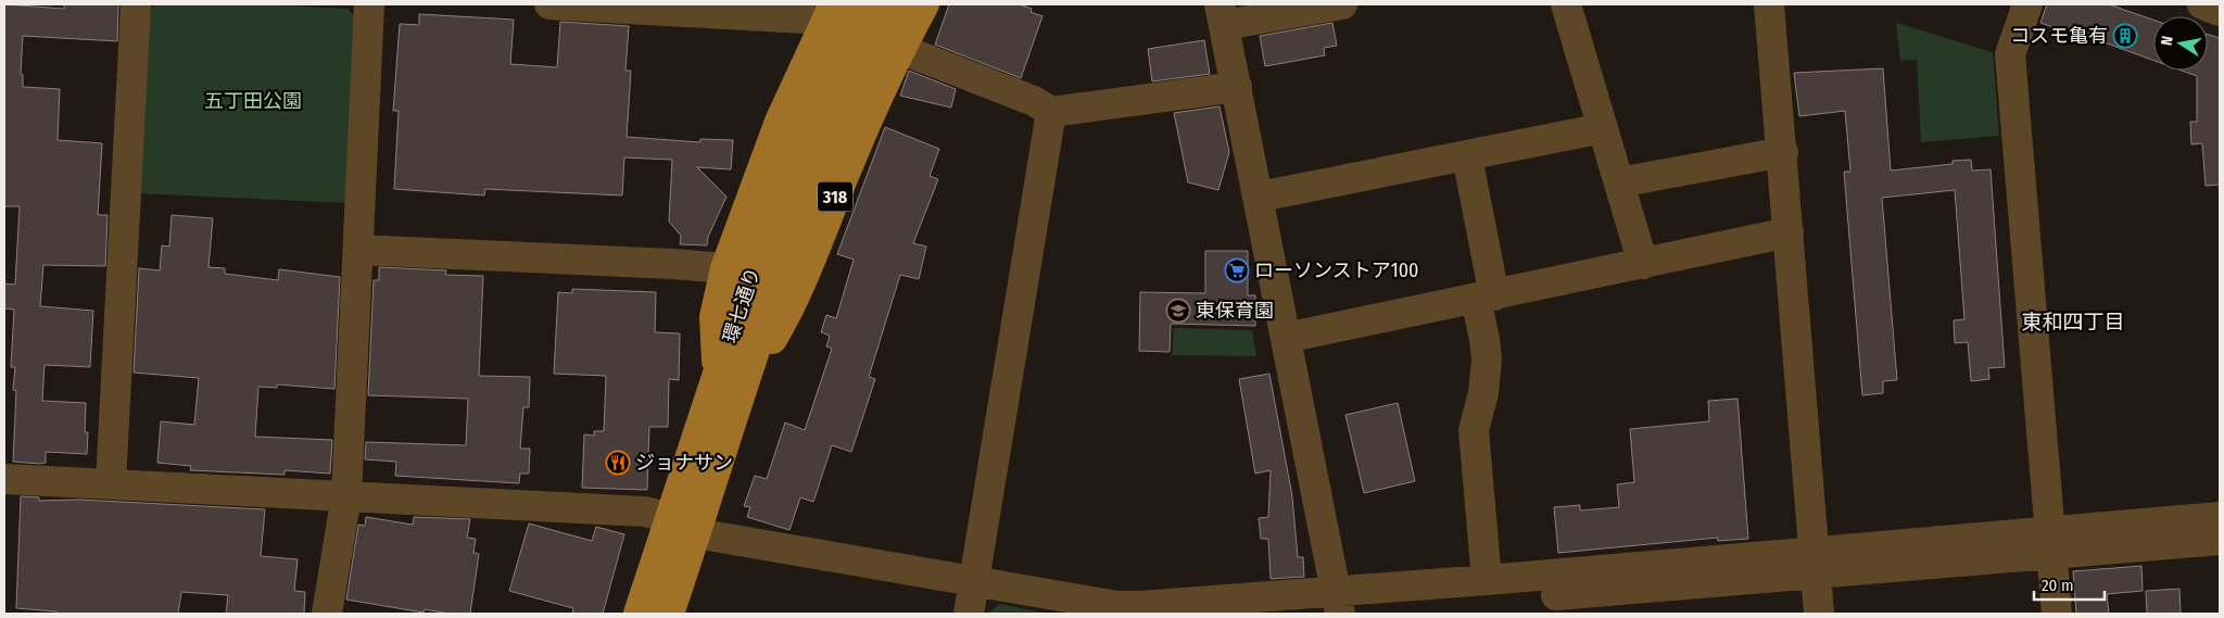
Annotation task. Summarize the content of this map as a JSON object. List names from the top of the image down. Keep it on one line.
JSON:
{"streets":{"main road":["318","環七通り"]},"crossings":[["318","環七通り"]],"districts":["東和四丁目"],"parks":["五丁田公園"],"places":{"building":["コスモ亀有"],"supermarket":["ローソンストア100"],"school or university":["東保育園"],"restaurant":["ジョナサン"]},"scale_bar":"20 m","north":"left"}
